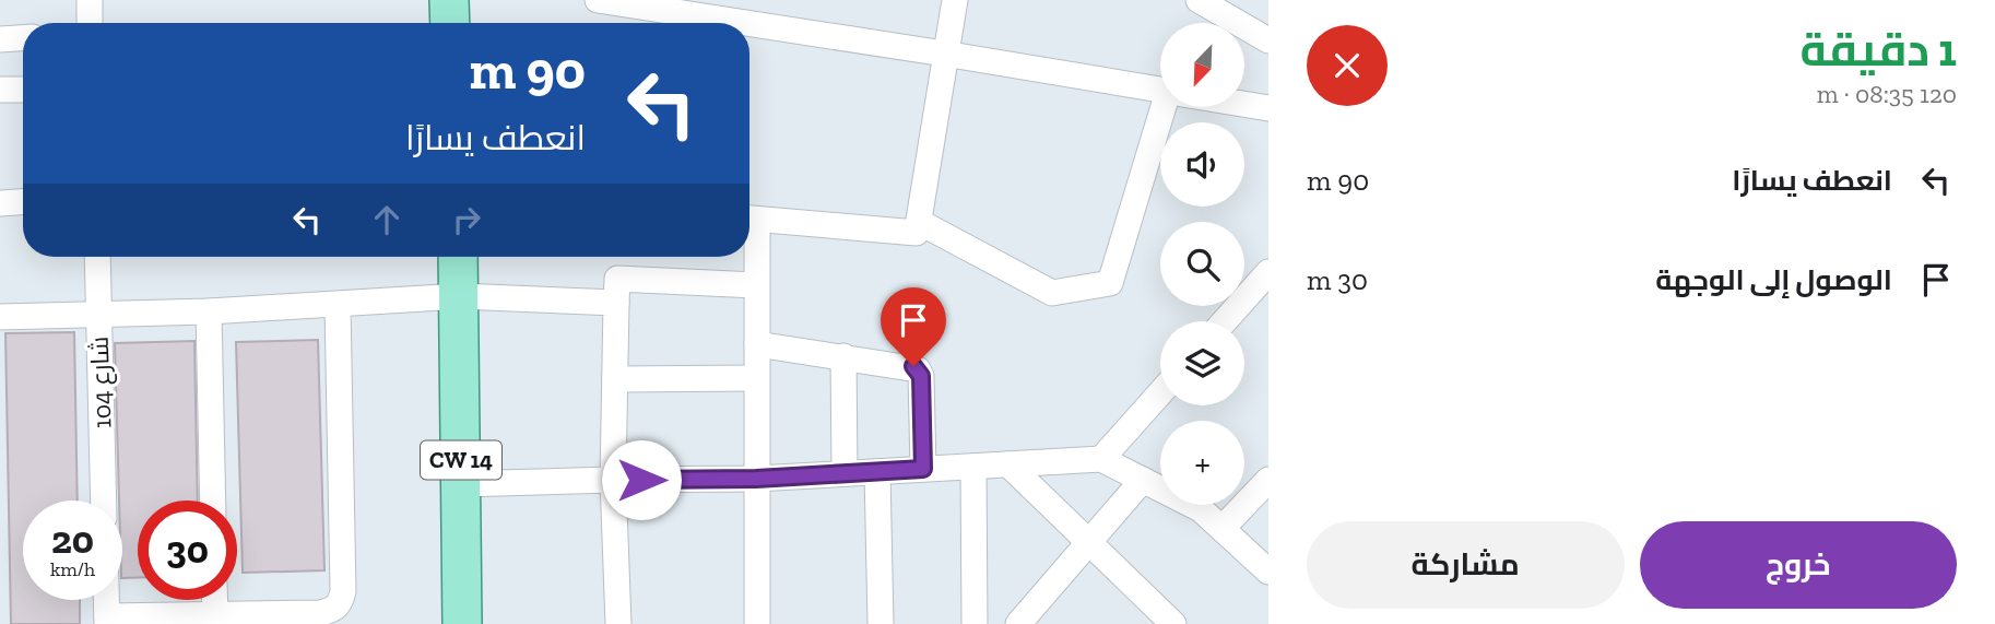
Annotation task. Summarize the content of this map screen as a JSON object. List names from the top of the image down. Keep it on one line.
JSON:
{"streets":{"main road":["CW 14"],"street":["شارع 104"]},"north":"bottom left","page":{"heading":["1 دقيقة","120 m · 08:35"],"map_buttons":"+","turn":["90 m","انعطف يسارًا"],"list":[{"name":"انعطف يسارًا","value":"90 m"},{"name":"الوصول إلى الوجهة","value":"30 m"}],"speed":"20 km/h","limit":"30","buttons":["خروج","مشاركة"]}}
